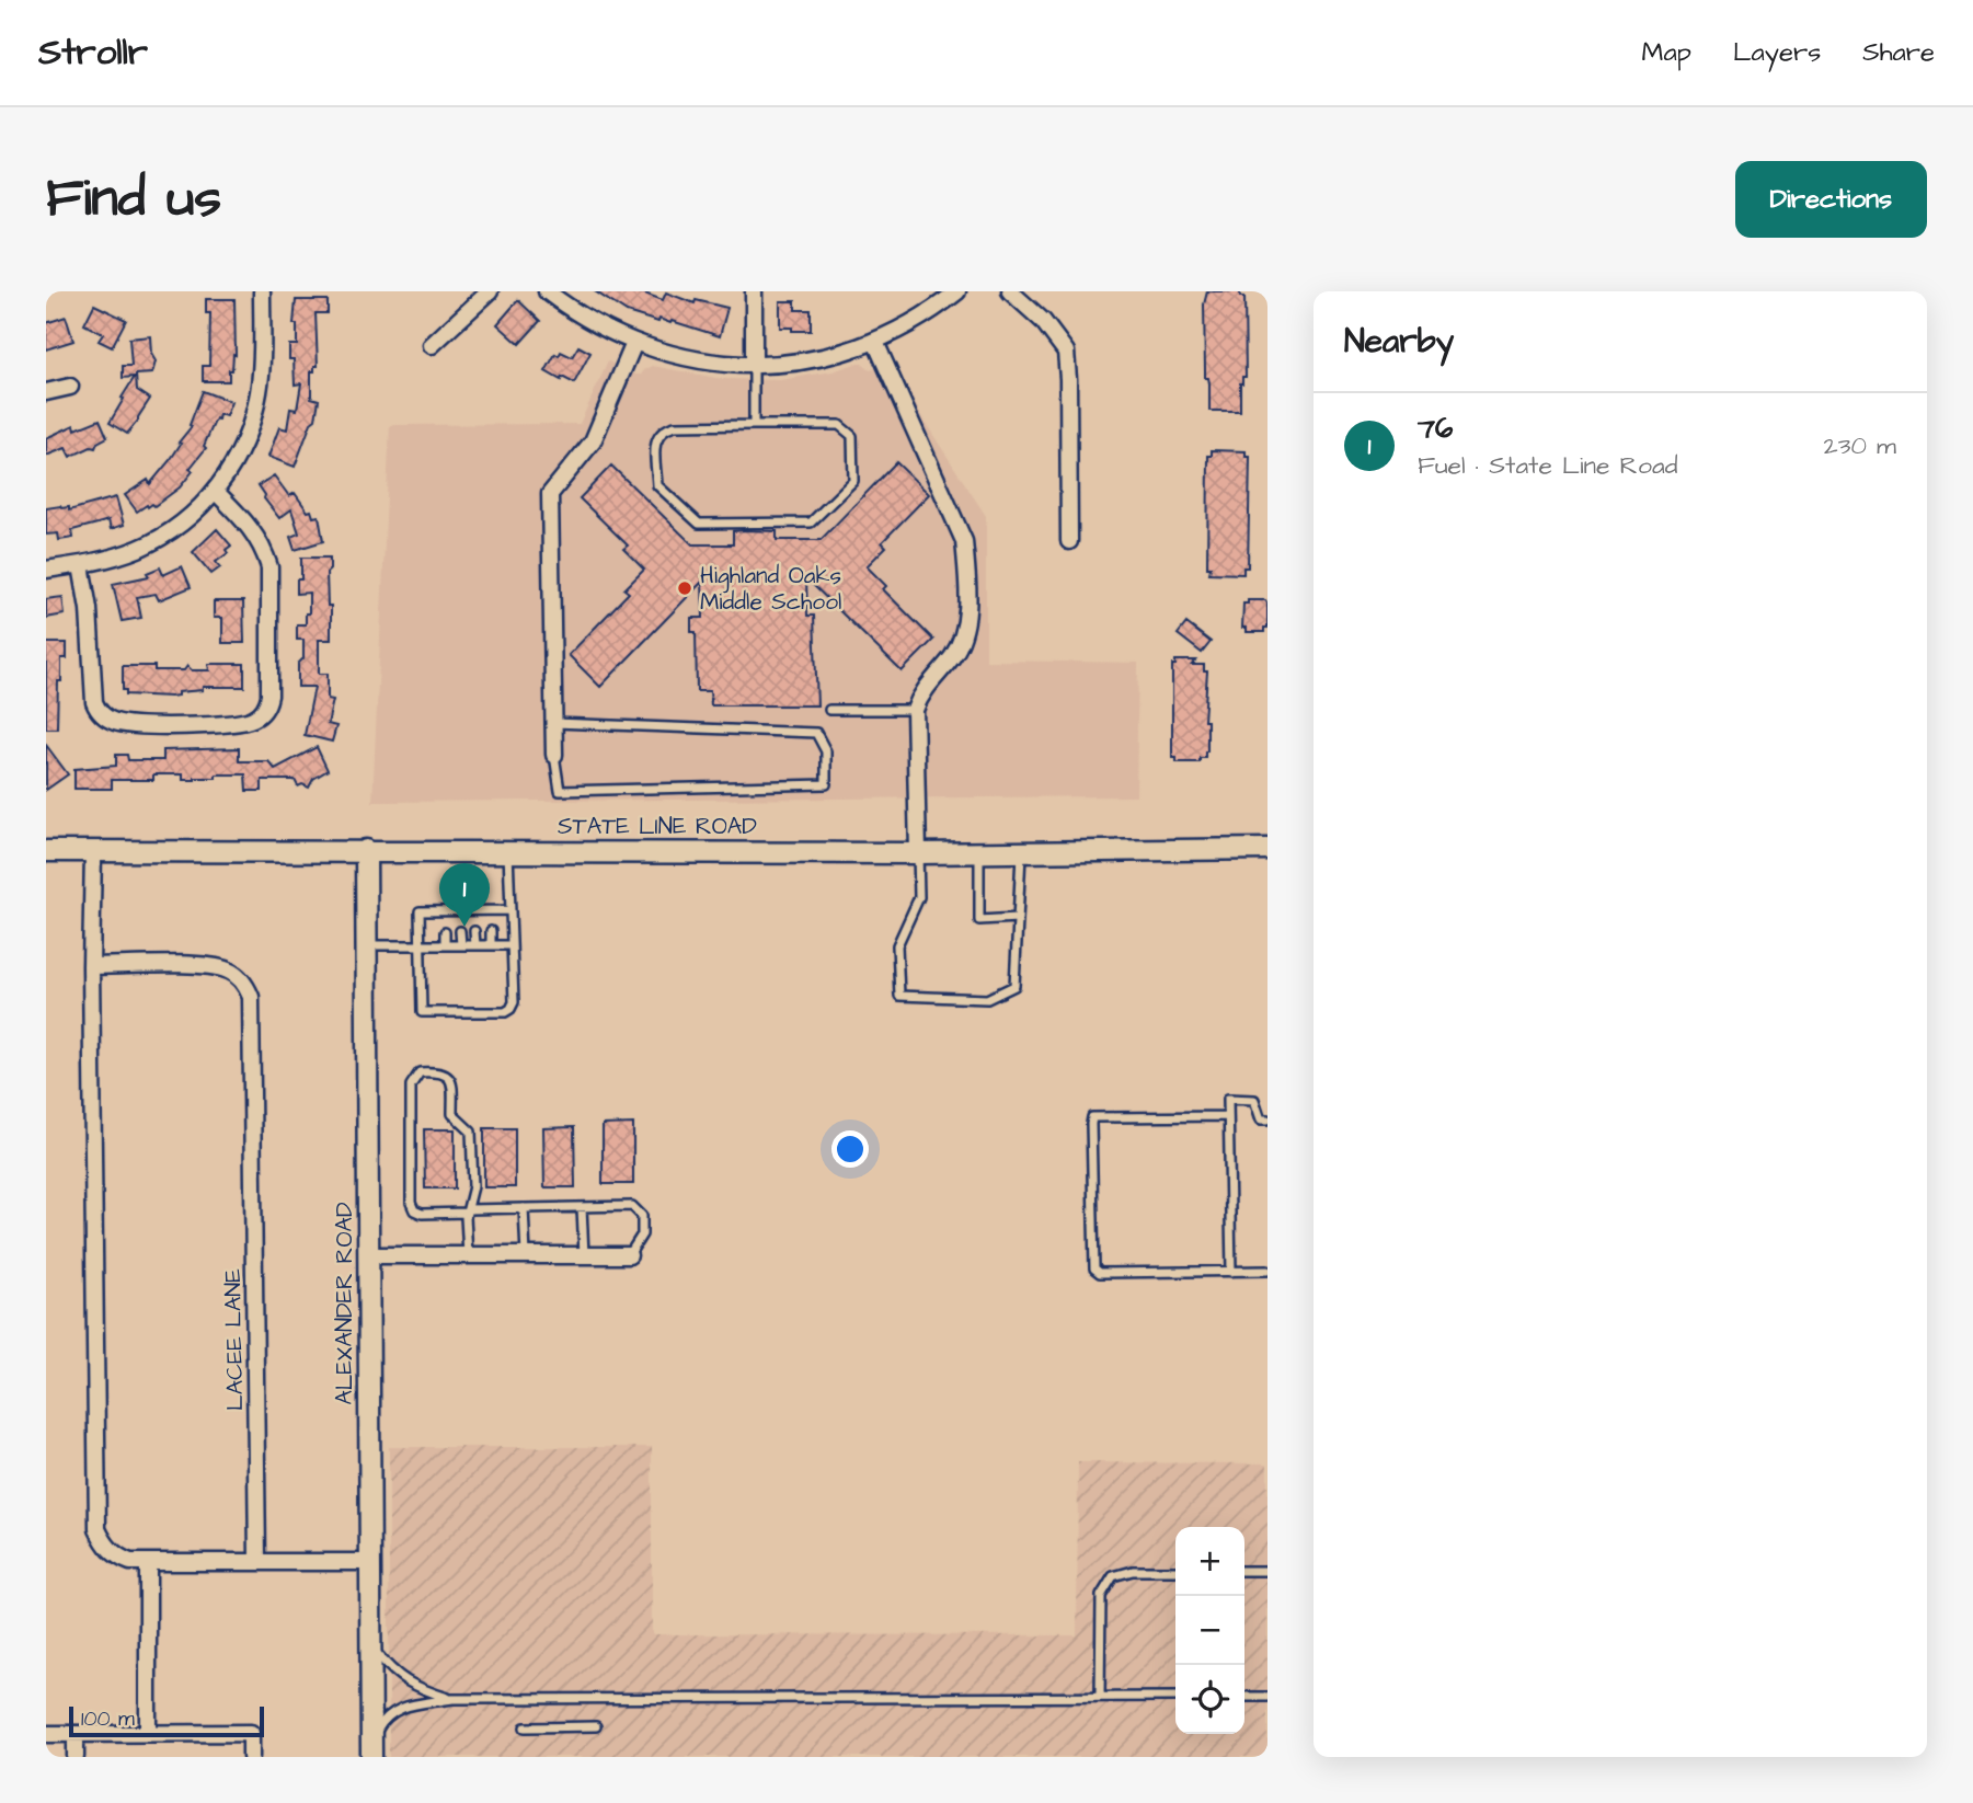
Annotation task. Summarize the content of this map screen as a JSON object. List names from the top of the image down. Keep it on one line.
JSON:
{"streets":{"street":["STATE LINE ROAD","ALEXANDER ROAD","LACEE LANE"]},"crossings":[["STATE LINE ROAD","ALEXANDER ROAD"]],"places":["Highland Oaks Middle School"],"scale_bar":"100 m","page":{"header":"Strollr","nav":["Map","Layers","Share"],"buttons":"Directions","title":"Find us","heading":"Nearby","list":[{"mark":"1","name":"76","note":"Fuel · State Line Road","value":"230 m"}],"pins":"1","map_buttons":["+","−"],"scale":"100 m"}}
